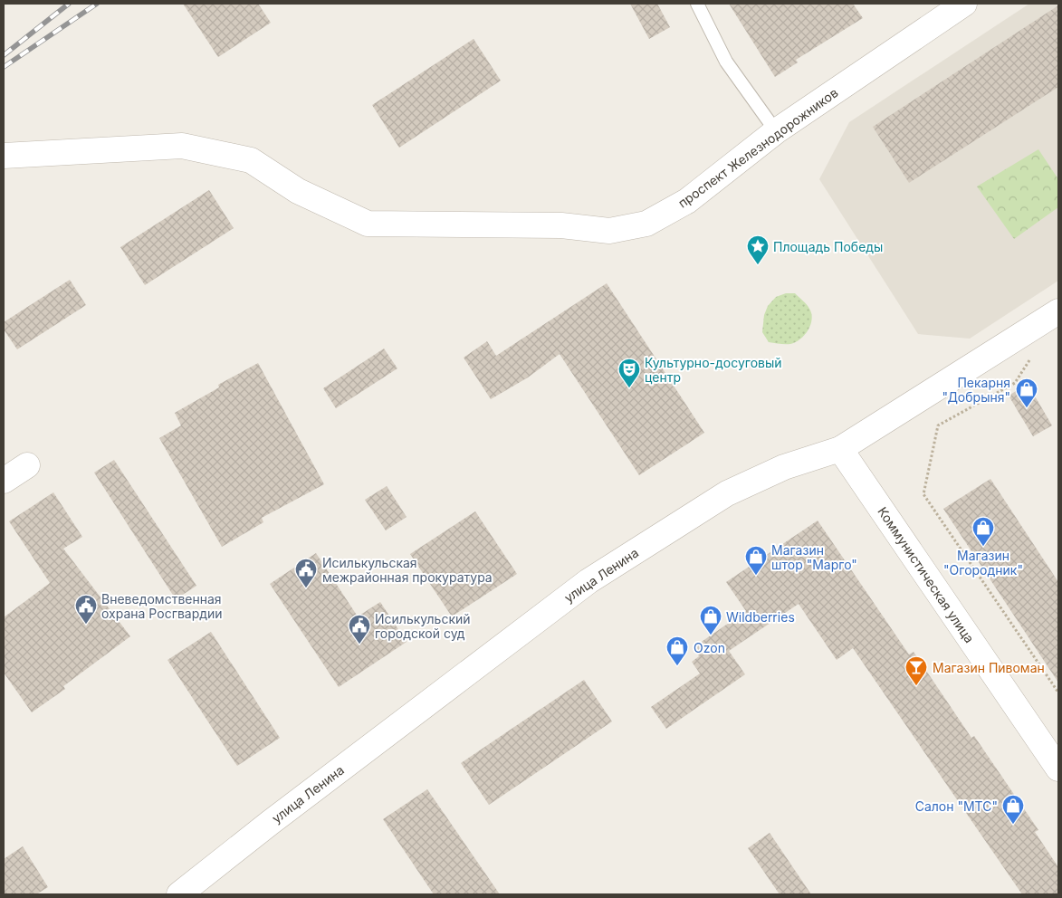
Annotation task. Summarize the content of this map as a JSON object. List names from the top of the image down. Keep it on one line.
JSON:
{"streets":{"street":["проспект Железнодорожников","улица Ленина","Коммунистическая улица"]},"crossings":[["улица Ленина","Коммунистическая улица"]],"places":{"place":["Площадь Победы"],"theatre":["Культурно-досуговый центр"],"shop":["Пекарня \"Добрыня\"","Магазин \"Огородник\"","Магазин штор \"Марго\"","Wildberries","Ozon","Салон \"МТС\""],"public building":["Исилькульская межрайонная прокуратура","Вневедомственная охрана Росгвардии","Исилькульский городской суд"],"bar":["Магазин Пивоман"]}}
